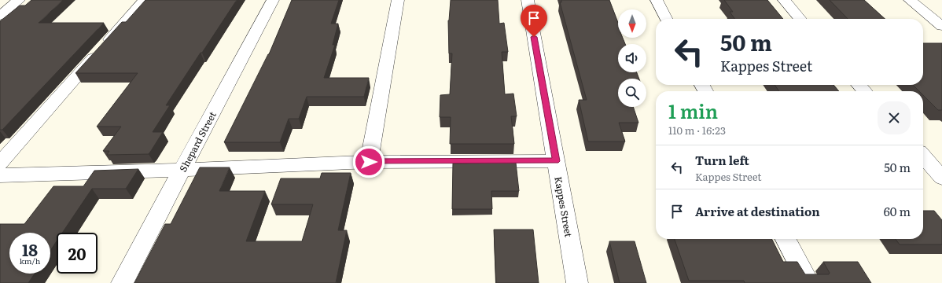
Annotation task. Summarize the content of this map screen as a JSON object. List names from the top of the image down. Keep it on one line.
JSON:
{"streets":{"street":["Shepard Street","Kappes Street"]},"north":"bottom","page":{"turn":["50 m","Kappes Street"],"heading":["1 min","110 m · 16:23"],"list":[{"name":"Turn left","note":"Kappes Street","value":"50 m"},{"name":"Arrive at destination","value":"60 m"}],"speed":"18 km/h","limit":"20"}}
